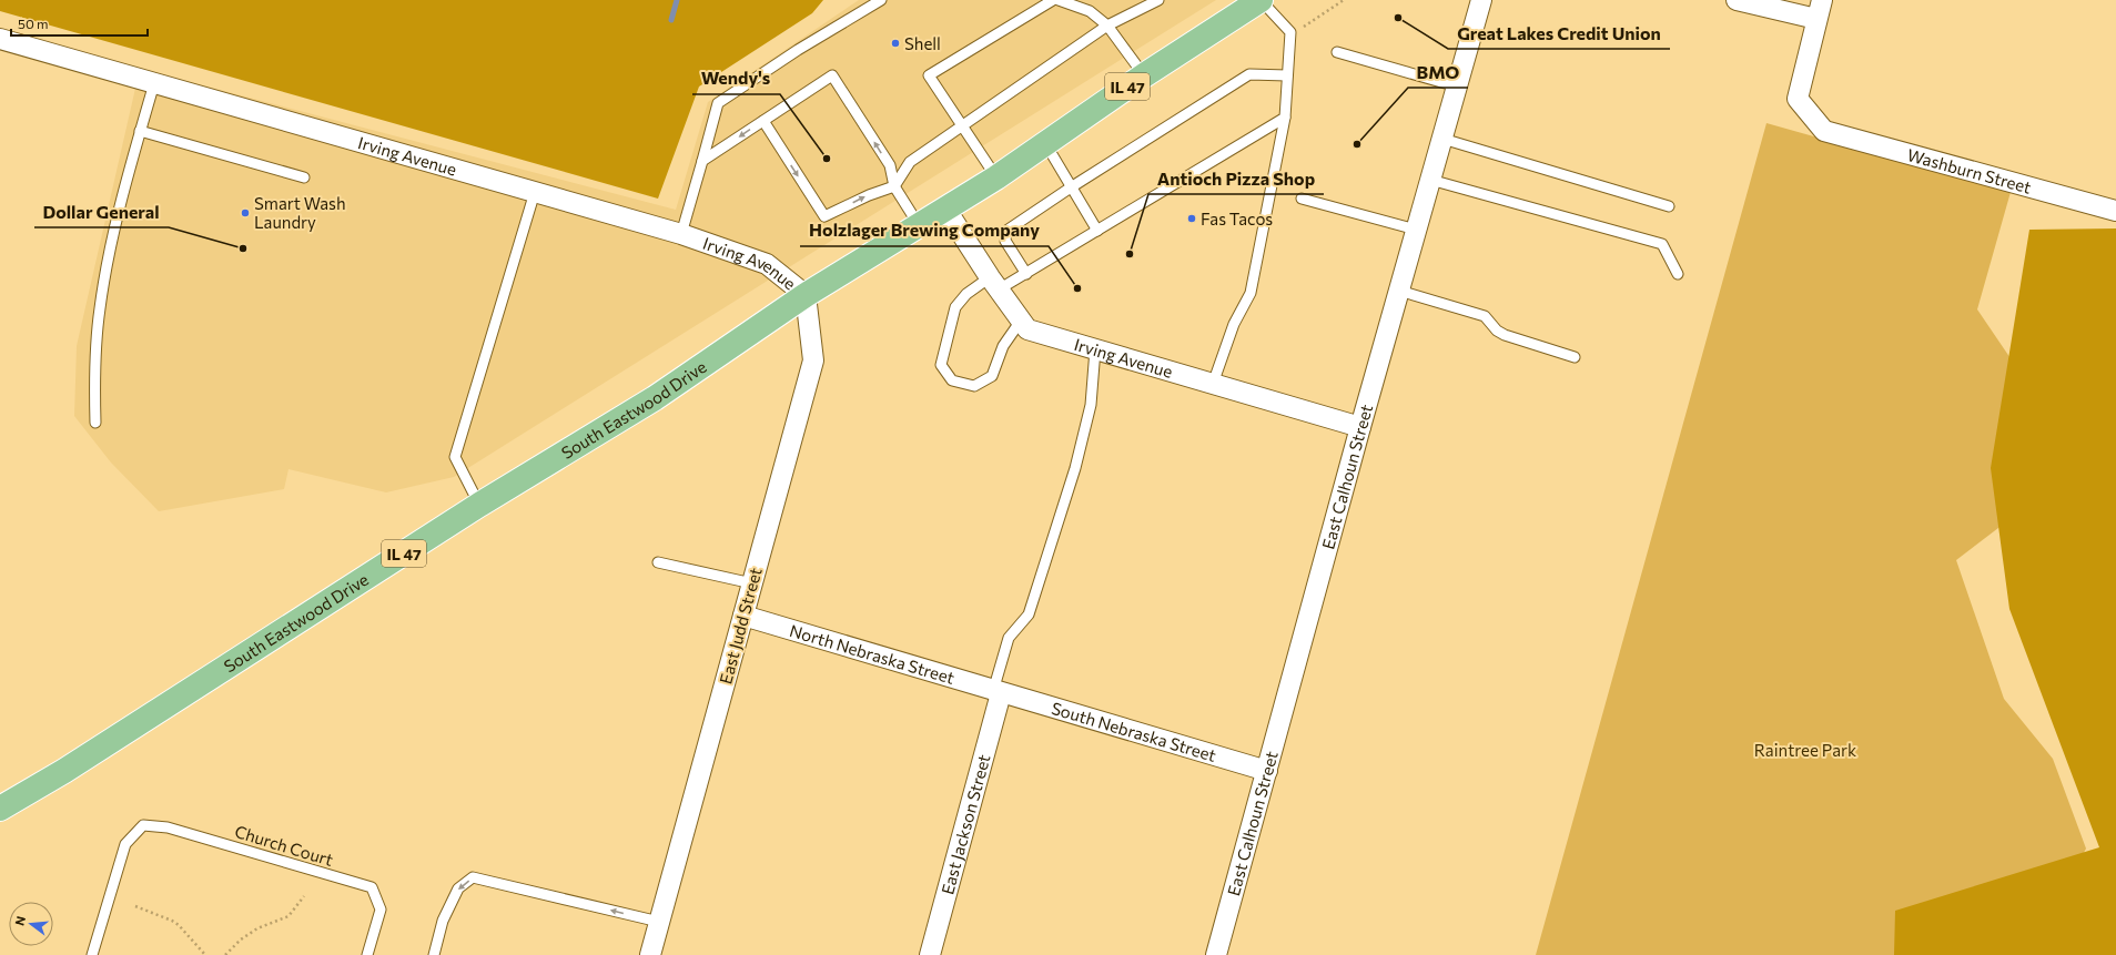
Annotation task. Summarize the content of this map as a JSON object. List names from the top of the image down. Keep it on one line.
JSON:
{"streets":{"main road":["IL 47","South Eastwood Drive"],"street":["Irving Avenue","Washburn Street","East Calhoun Street","East Judd Street","North Nebraska Street","South Nebraska Street","East Jackson Street"],"lane":["Church Court"]},"crossings":[["Irving Avenue","South Eastwood Drive"],["Irving Avenue","East Calhoun Street"],["Irving Avenue","East Judd Street"],["South Eastwood Drive","East Judd Street"],["East Calhoun Street","South Nebraska Street"],["East Judd Street","North Nebraska Street"],["North Nebraska Street","South Nebraska Street"],["North Nebraska Street","East Jackson Street"],["South Nebraska Street","East Jackson Street"]],"parks":["Raintree Park"],"places":["Great Lakes Credit Union","Shell","BMO","Wendy's","Smart Wash Laundry","Fas Tacos","Dollar General","Antioch Pizza Shop","Holzlager Brewing Company"],"scale_bar":"50 m","north":"left"}
